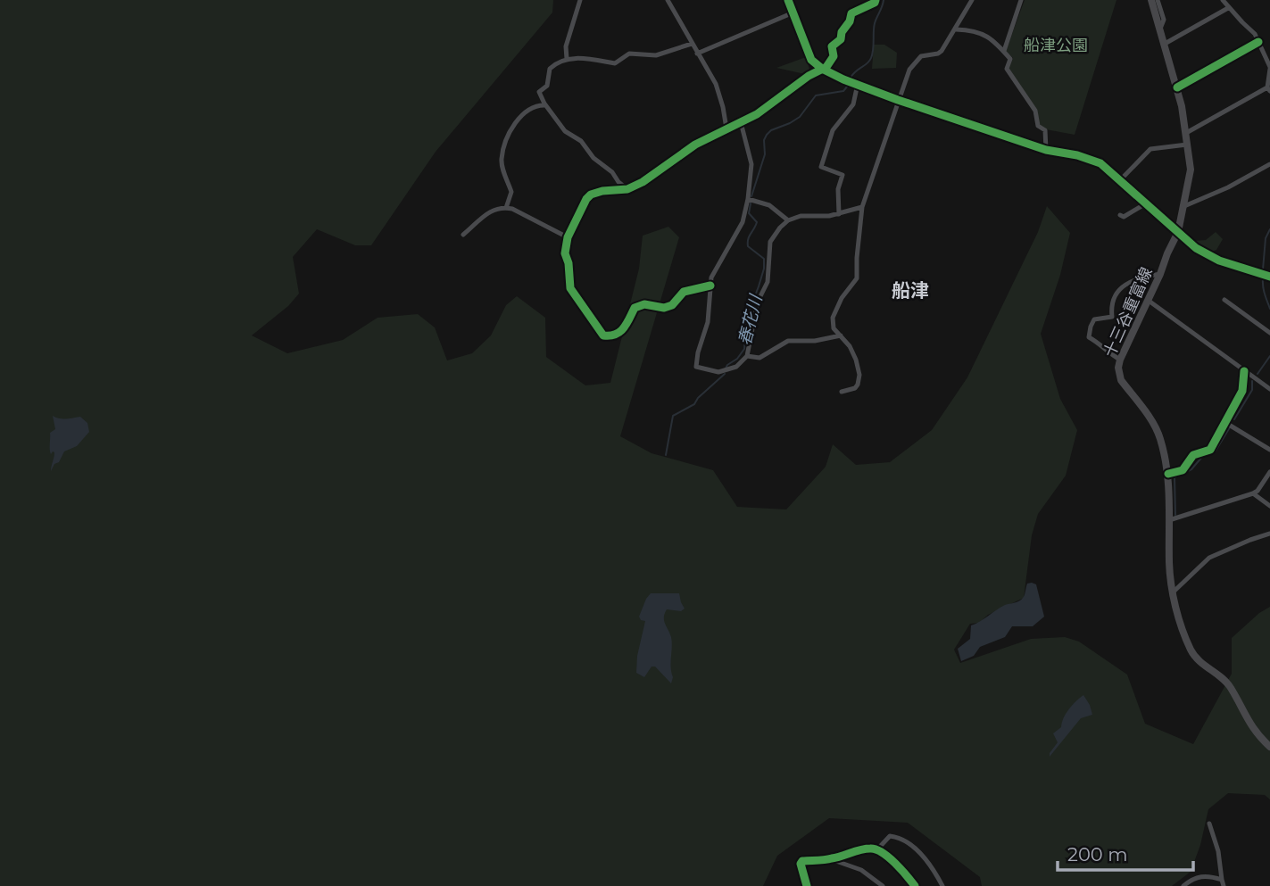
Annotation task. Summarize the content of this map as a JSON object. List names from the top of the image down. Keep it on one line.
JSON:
{"streets":{"main road":["十三谷重富線"]},"districts":["船津"],"water":["春花川"],"parks":["船津公園"],"scale_bar":"200 m"}
